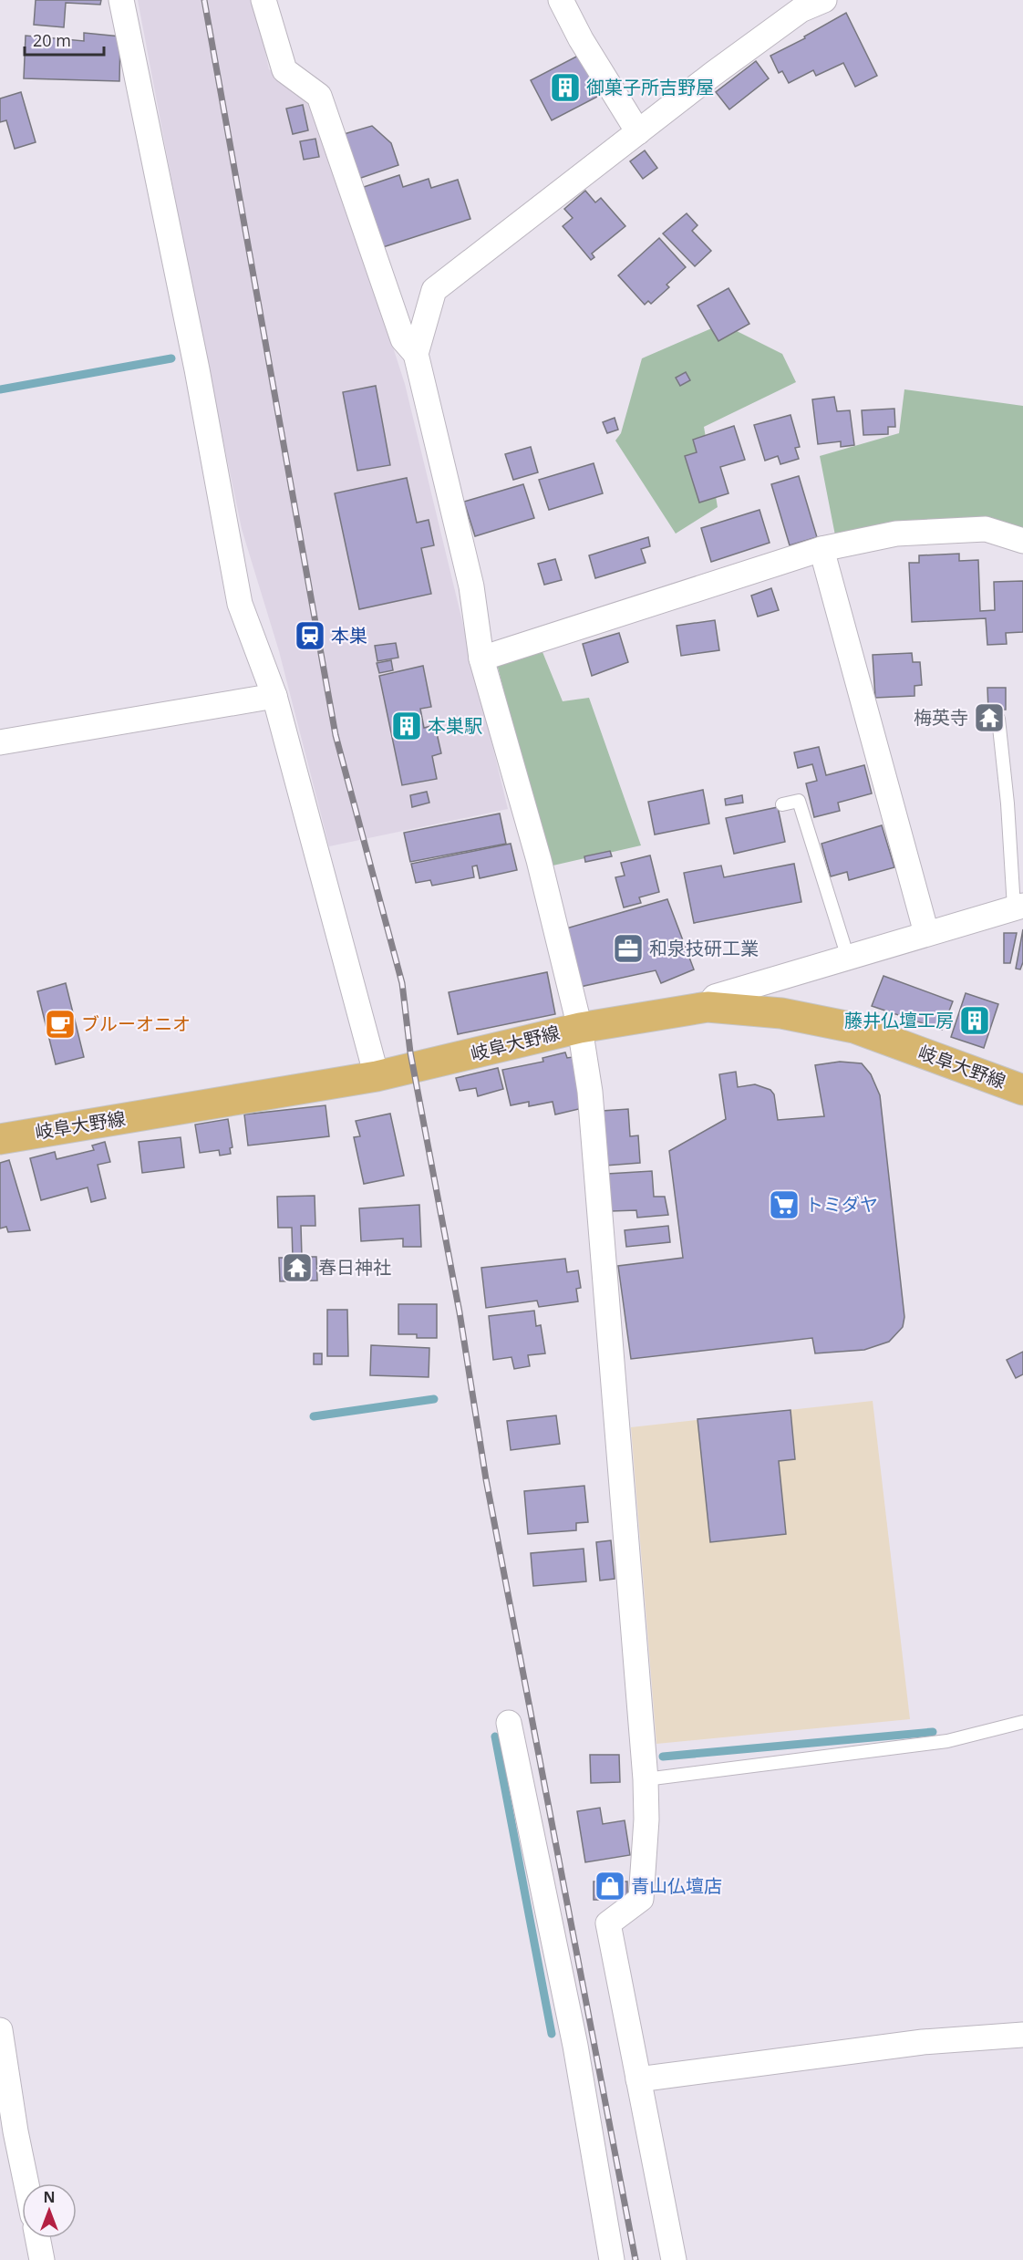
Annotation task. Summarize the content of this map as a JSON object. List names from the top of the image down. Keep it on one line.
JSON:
{"streets":{"main road":["岐阜大野線"]},"places":{"building":["御菓子所吉野屋","本巣駅","藤井仏壇工房"],"station":["本巣"],"temple":["梅英寺","春日神社"],"office":["和泉技研工業"],"cafe":["ブルーオニオ"],"supermarket":["トミダヤ"],"shop":["青山仏壇店"]},"scale_bar":"20 m","north":"top"}
